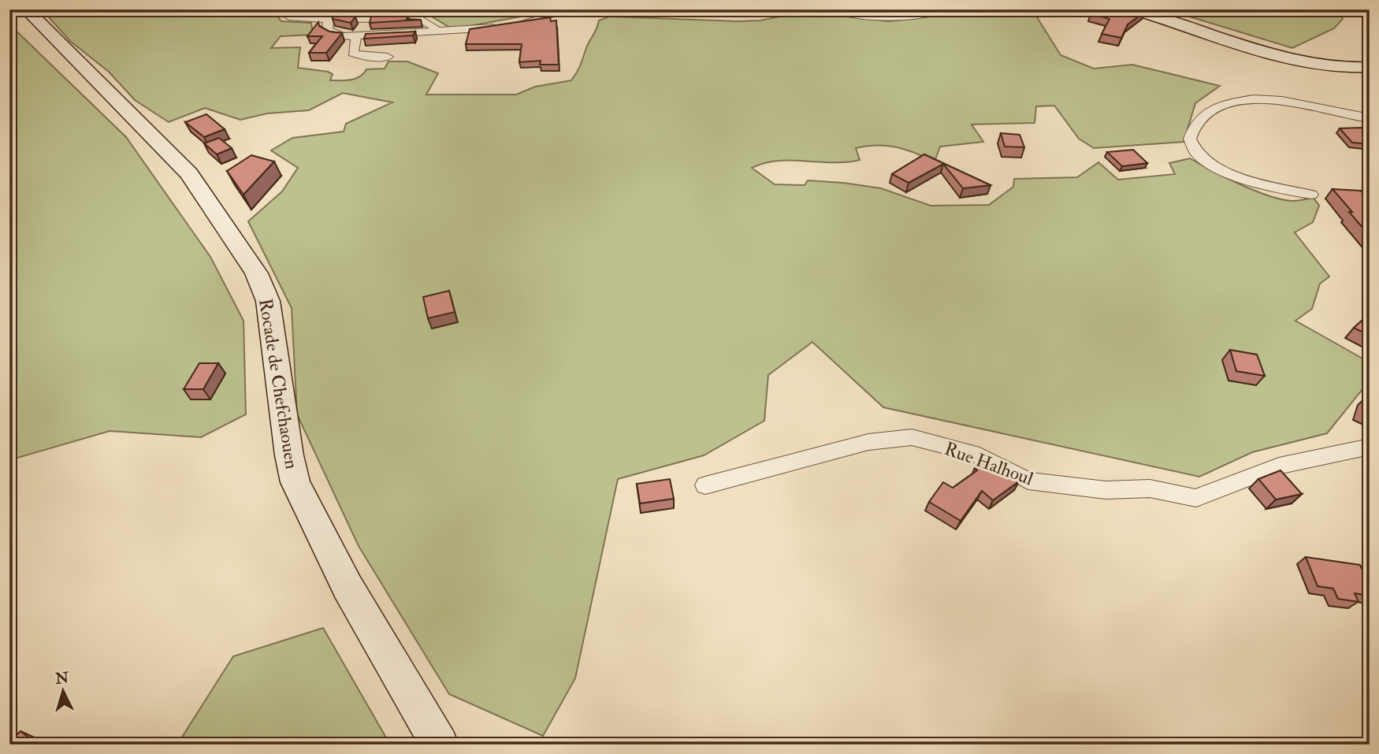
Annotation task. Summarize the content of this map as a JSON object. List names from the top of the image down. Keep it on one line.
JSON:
{"streets":{"main road":["Rocade de Chefchaouen"],"street":["Rue Halhoul"]},"north":"top"}
